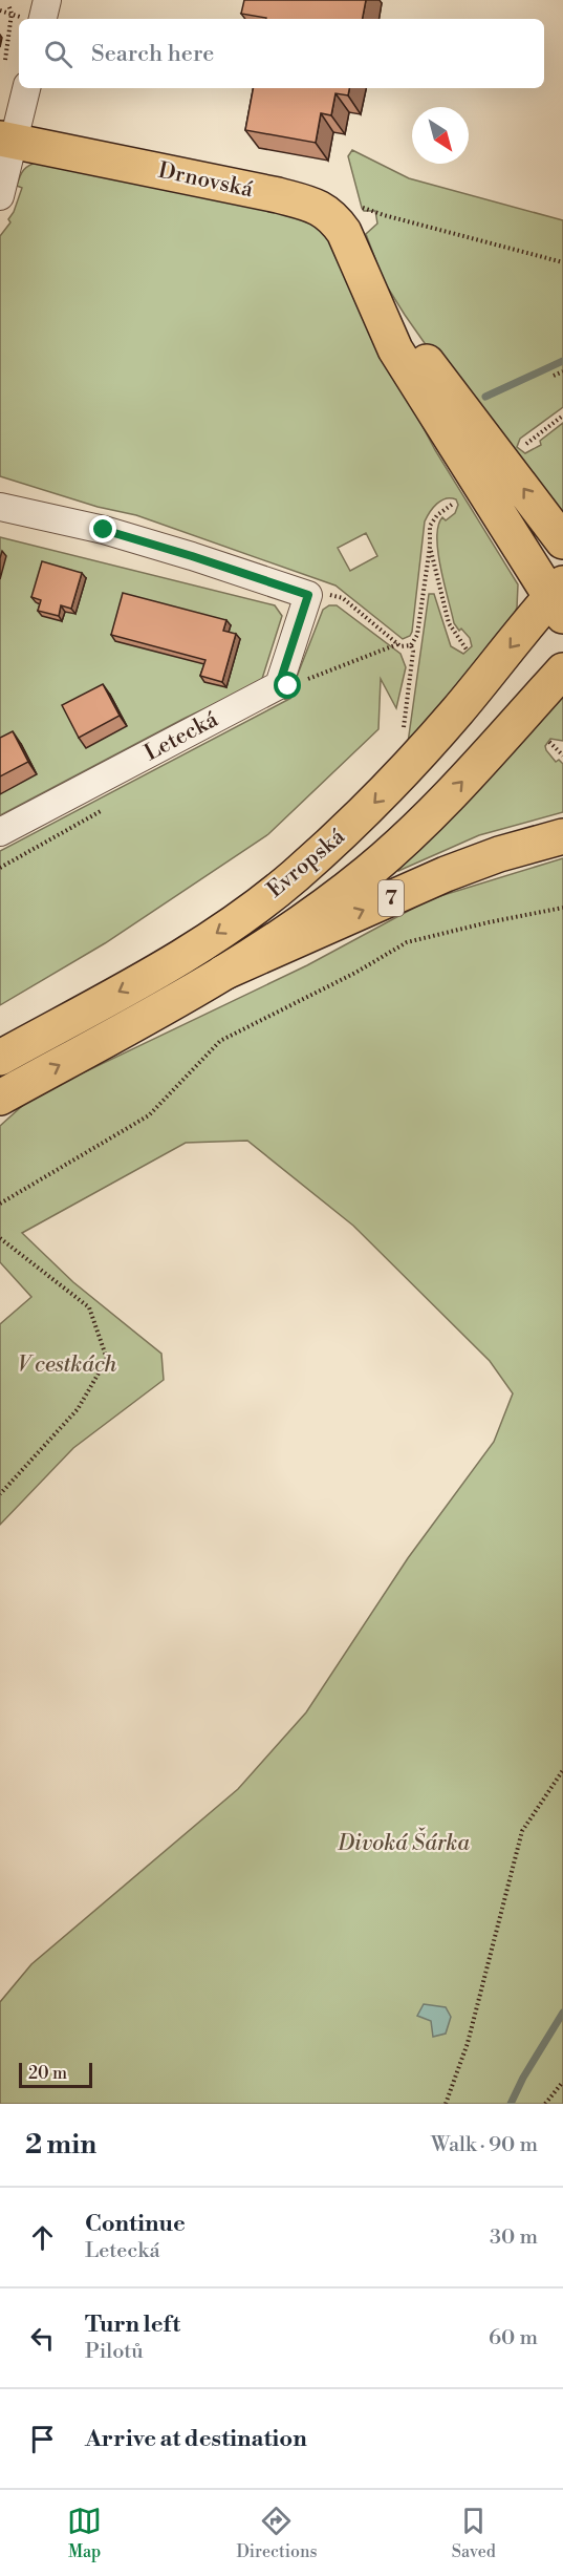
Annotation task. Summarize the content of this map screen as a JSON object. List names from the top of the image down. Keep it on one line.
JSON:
{"streets":{"main road":["Drnovská","Evropská","7"],"street":["Letecká"]},"crossings":[["Drnovská","Evropská"],["Evropská","7"]],"parks":["V cestkách","Divoká Šárka"],"scale_bar":"20 m","north":"bottom right","page":{"search":"Search here","scale":"20 m","heading":["2 min","Walk · 90 m"],"list":[["Continue","Letecká","30 m"],["Turn left","Pilotů","60 m"],"Arrive at destination"],"nav":["Map","Directions","Saved"]}}
